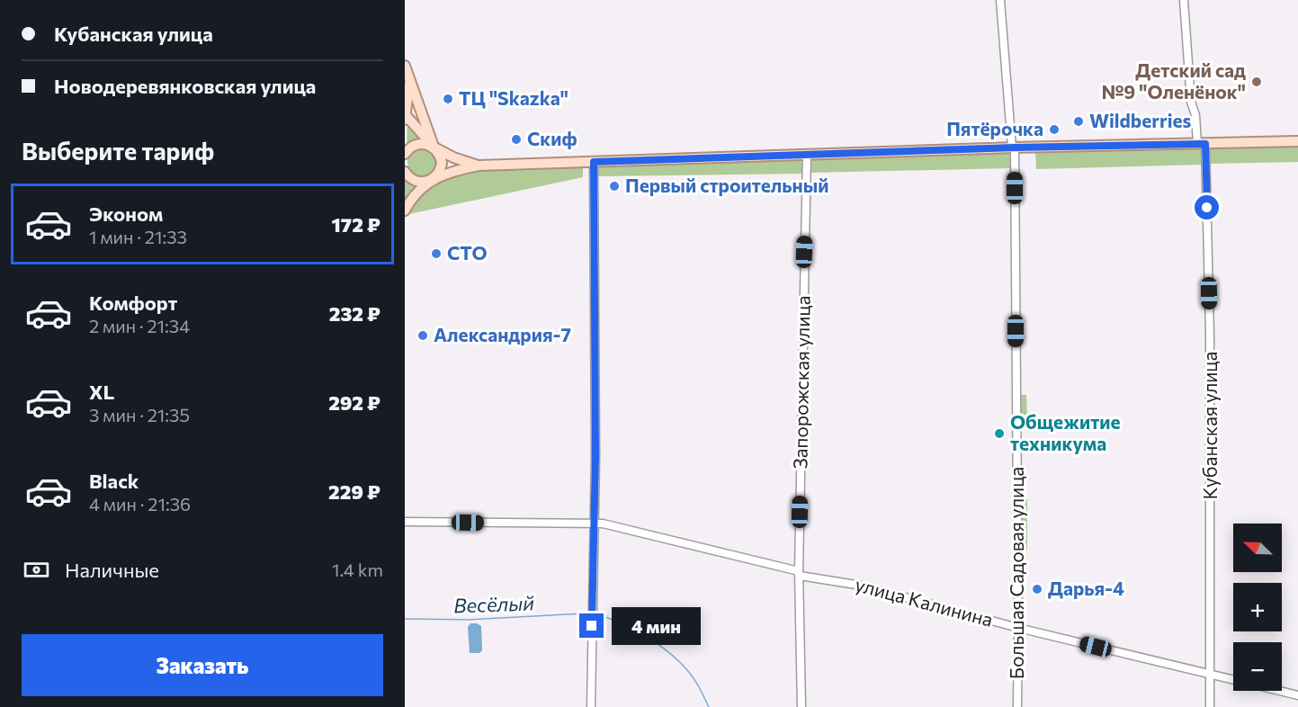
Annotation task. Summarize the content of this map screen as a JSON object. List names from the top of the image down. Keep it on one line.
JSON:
{"streets":{"street":["Запорожская улица","Кубанская улица","Большая Садовая улица","улица Калинина"]},"crossings":[["Запорожская улица","улица Калинина"],["Кубанская улица","улица Калинина"],["Большая Садовая улица","улица Калинина"]],"water":["Весёлый"],"places":["Детский сад №9 \"Оленёнок\"","ТЦ \"Skazka\"","Wildberries","Пятёрочка","Скиф","Первый строительный","СТО","Александрия-7","Общежитие техникума","Дарья-4"],"north":"top left","page":{"banner":["Кубанская улица","Новодеревянковская улица"],"heading":"Выберите тариф","list":[{"name":"Эконом","note":"1 мин · 21:33","value":"172 ₽"},{"name":"Комфорт","note":"2 мин · 21:34","value":"232 ₽"},{"name":"XL","note":"3 мин · 21:35","value":"292 ₽"},{"name":"Black","note":"4 мин · 21:36","value":"229 ₽"}],"map_buttons":["+","−"],"pay":["Наличные","1.4 km"],"bubble":"4 мин","buttons":"Заказать"}}
